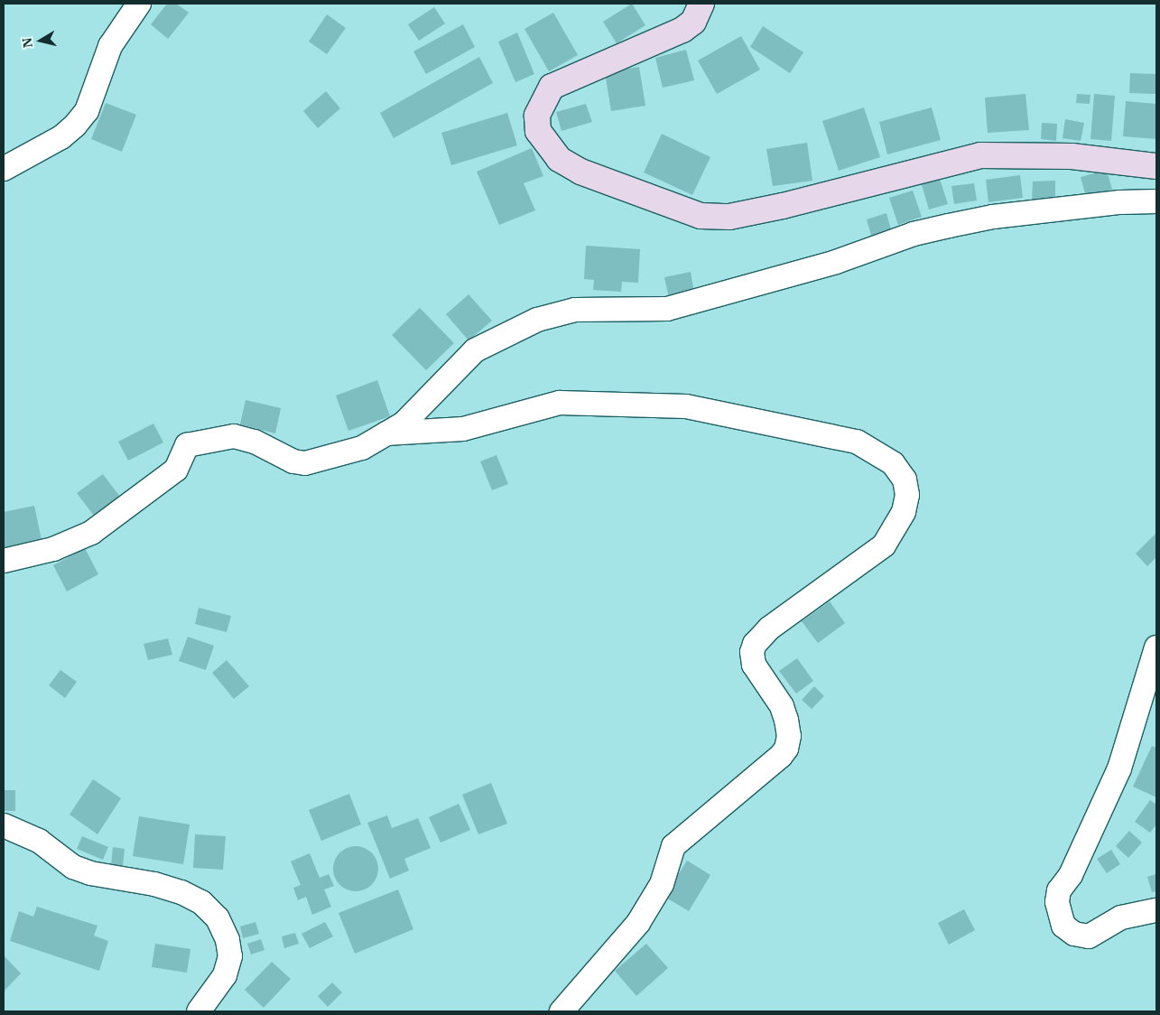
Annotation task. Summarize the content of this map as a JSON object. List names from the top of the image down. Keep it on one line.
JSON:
{"north":"left"}
